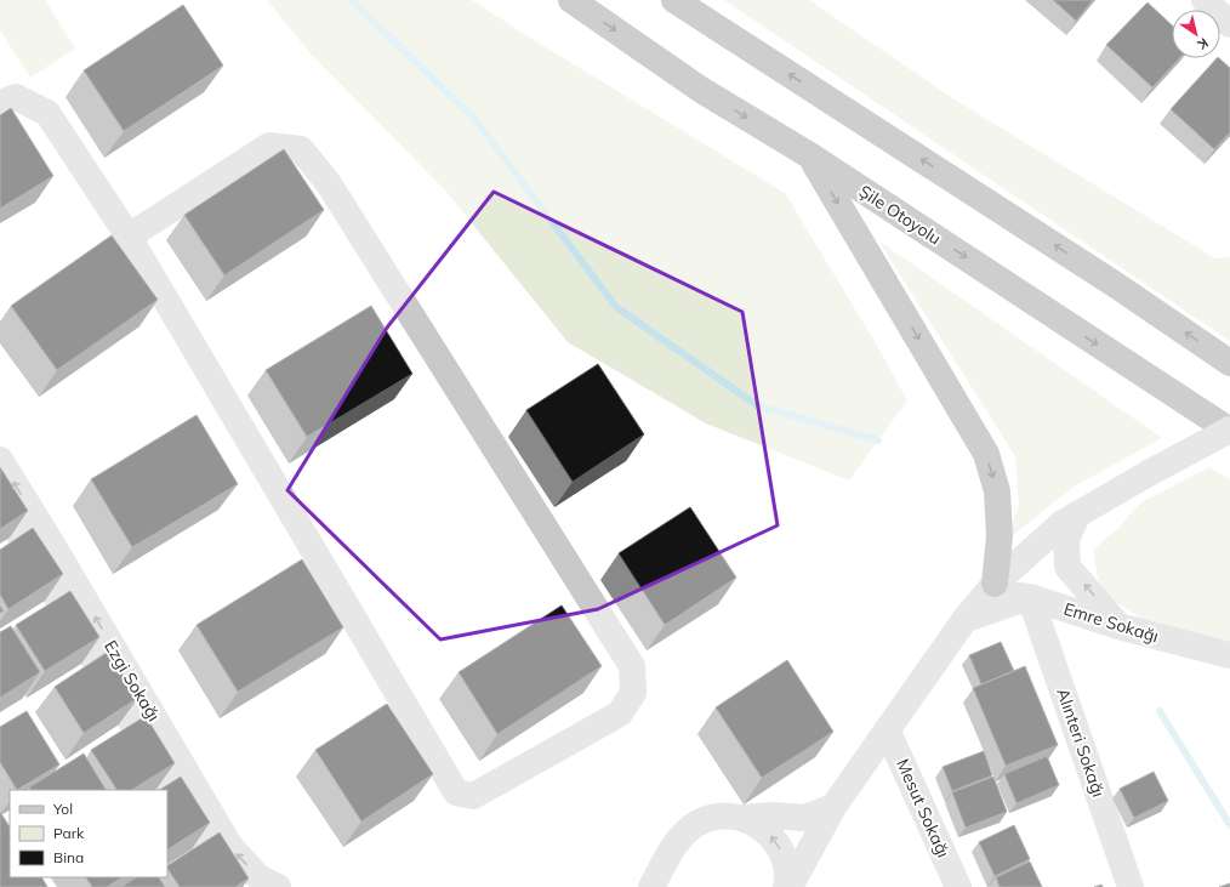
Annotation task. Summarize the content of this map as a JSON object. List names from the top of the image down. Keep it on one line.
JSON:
{"streets":{"highway":["Şile Otoyolu"],"street":["Emre Sokağı","Ezgi Sokağı","Alınteri Sokağı","Mesut Sokağı"]},"crossings":[["Emre Sokağı","Alınteri Sokağı"]],"legend":["Yol","Park","Bina"],"north":"bottom right"}
